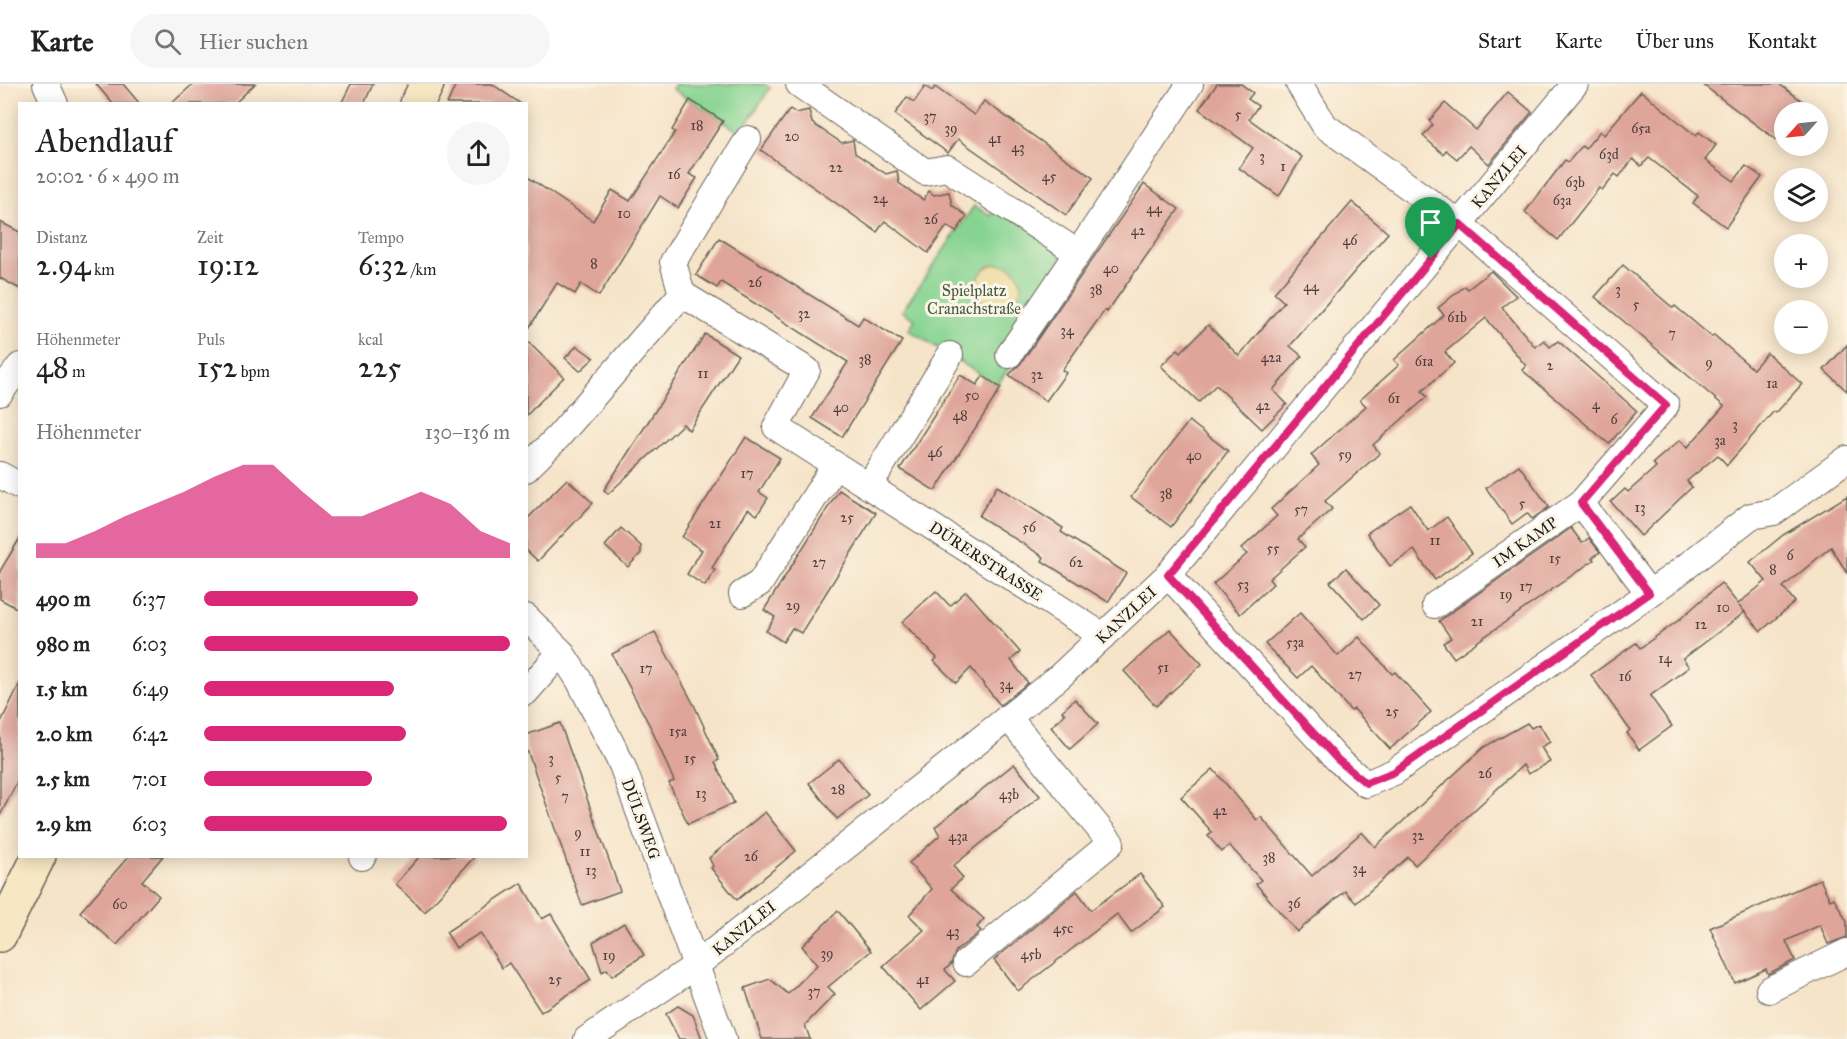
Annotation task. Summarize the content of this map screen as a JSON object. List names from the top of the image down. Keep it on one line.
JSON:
{"streets":{"street":["KANZLEI","IM KAMP","DÜRERSTRASSE","DÜLSWEG"]},"crossings":[["KANZLEI","IM KAMP"],["KANZLEI","DÜRERSTRASSE"],["KANZLEI","DÜLSWEG"]],"parks":["Spielplatz Cranachstraße"],"house_numbers":["5","37","18","39","65a","20","41","43","63d","3","1","22","16","45","63b","24","63a","44","10","26","42","46","8","40","26","44","38","3","5","32","61b","34","7","42a","38","61a","9","2","11","32","1a","50","61","4","42","40","48","6","3","3a","46","59","40","17","38","5","13","57","25","21","56","11","55","6","15","27","62","8","53","17","19","29","10","21","12","53a","14","51","17","27","16","34","25","15a","3","15","26","5","28","13","43b","7","42","9","32","43a","11","26","38","34","13","36","60","45c","43","39","45b","19","25","41","37"],"north":"bottom left","page":{"header":"Karte","search":"Hier suchen","nav":["Start","Karte","Über uns","Kontakt"],"map_buttons":["+","−"],"heading":["Abendlauf","20:02 · 6 × 490 m"],"stats":[["Distanz","2.94 km"],["Zeit","19:12"],["Tempo","6:32 /km"],["Höhenmeter","48 m"],["Puls","152 bpm"],["kcal","225"]],"chart":["Höhenmeter","130–136 m"],"list":[{"name":"490 m","note":"6:37"},{"name":"980 m","note":"6:03"},{"name":"1.5 km","note":"6:49"},{"name":"2.0 km","note":"6:42"},{"name":"2.5 km","note":"7:01"},{"name":"2.9 km","note":"6:03"}]}}
